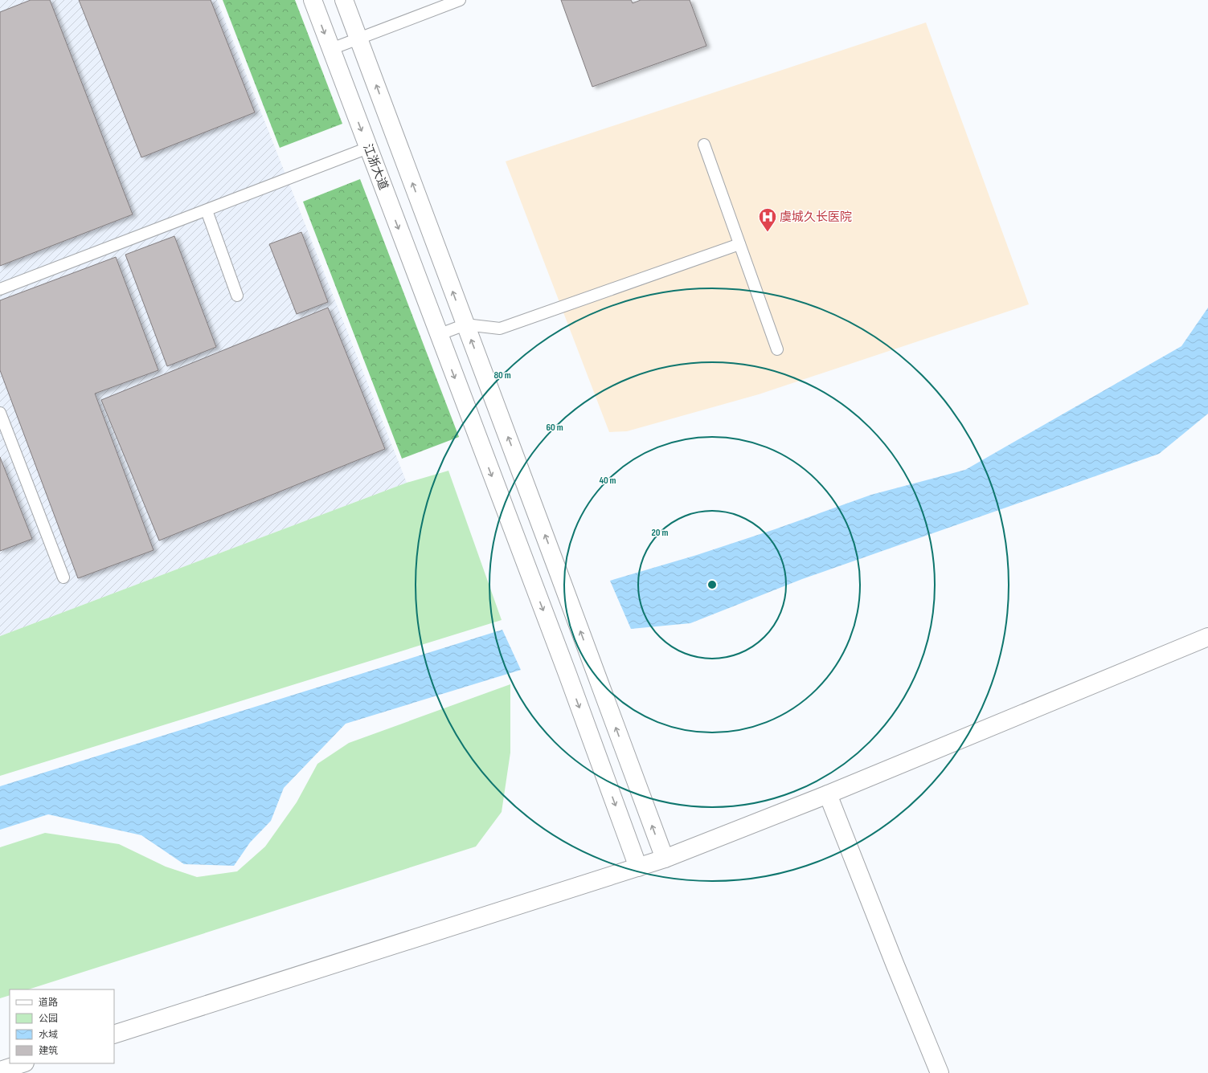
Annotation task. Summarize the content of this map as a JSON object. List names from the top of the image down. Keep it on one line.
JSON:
{"streets":{"main road":["江浙大道"]},"places":{"hospital":["虞城久长医院"]},"legend":["道路","公园","水域","建筑"],"rings":["80 m","60 m","40 m","20 m"]}
